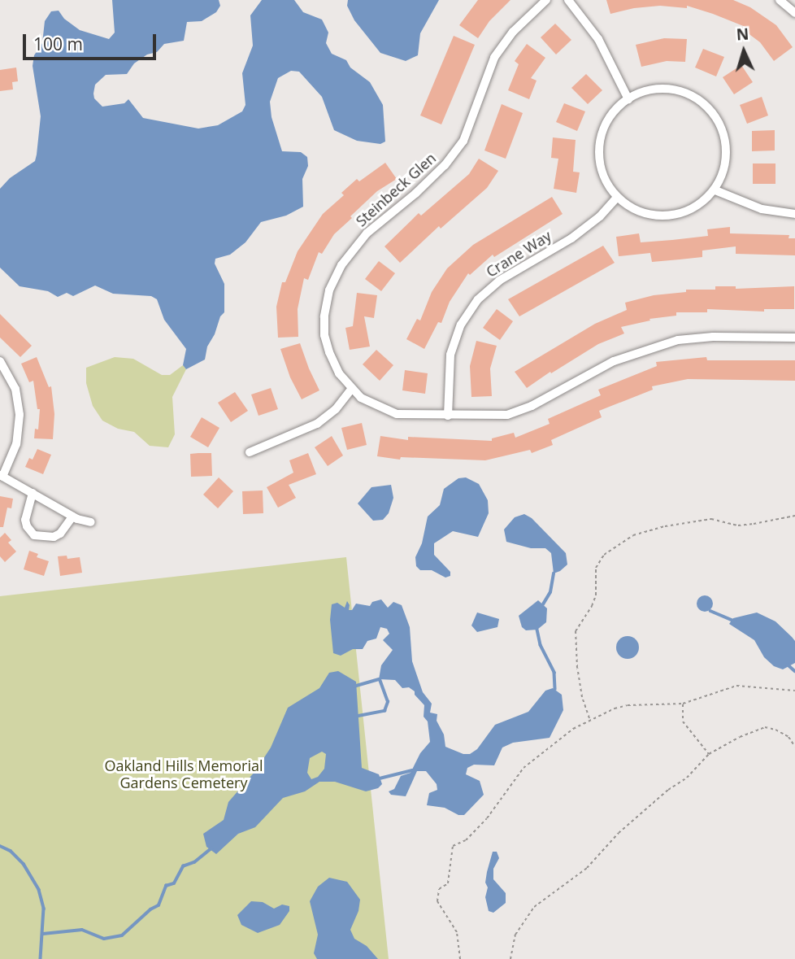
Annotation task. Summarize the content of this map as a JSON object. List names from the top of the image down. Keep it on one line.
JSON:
{"streets":{"street":["Steinbeck Glen","Crane Way"]},"crossings":[["Steinbeck Glen","Crane Way"]],"parks":["Oakland Hills Memorial Gardens Cemetery"],"scale_bar":"100 m","north":"top"}
